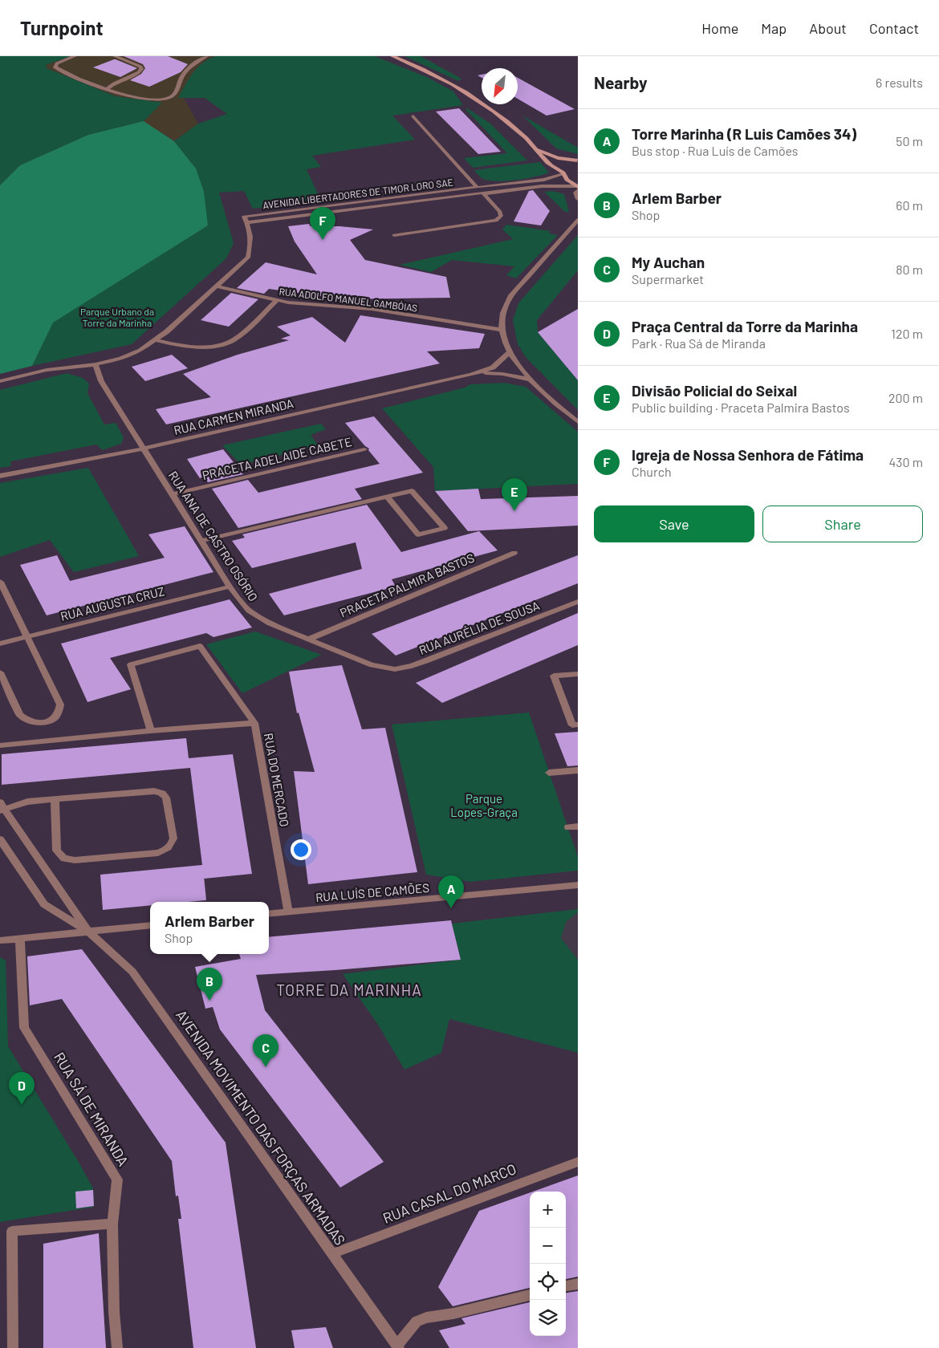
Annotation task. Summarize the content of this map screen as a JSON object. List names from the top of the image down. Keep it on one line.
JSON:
{"streets":{"street":["AVENIDA LIBERTADORES DE TIMOR LORO SAE","RUA ADOLFO MANUEL GAMBÓIAS","RUA CARMEN MIRANDA","PRACETA ADELAIDE CABETE","RUA ANA DE CASTRO OSÓRIO","PRACETA PALMIRA BASTOS","RUA AUGUSTA CRUZ","RUA AURÉLIA DE SOUSA","RUA DO MERCADO","RUA LUÍS DE CAMÕES","RUA SÁ DE MIRANDA","AVENIDA MOVIMENTO DAS FORÇAS ARMADAS","RUA CASAL DO MARCO"]},"crossings":[["RUA CARMEN MIRANDA","RUA ANA DE CASTRO OSÓRIO"],["PRACETA ADELAIDE CABETE","RUA ANA DE CASTRO OSÓRIO"],["RUA ANA DE CASTRO OSÓRIO","PRACETA PALMIRA BASTOS"],["RUA ANA DE CASTRO OSÓRIO","RUA AUGUSTA CRUZ"],["RUA ANA DE CASTRO OSÓRIO","RUA AURÉLIA DE SOUSA"],["RUA DO MERCADO","RUA LUÍS DE CAMÕES"],["AVENIDA MOVIMENTO DAS FORÇAS ARMADAS","RUA CASAL DO MARCO"]],"districts":["TORRE DA MARINHA"],"parks":["Parque Urbano da Torre da Marinha","Parque Lopes-Graça"],"north":"bottom left","page":{"header":"Turnpoint","nav":["Home","Map","About","Contact"],"heading":["Nearby","6 results"],"list":[{"mark":"A","name":"Torre Marinha (R Luis Camões 34)","note":"Bus stop · Rua Luís de Camões","value":"50 m"},{"mark":"B","name":"Arlem Barber","note":"Shop","value":"60 m"},{"mark":"C","name":"My Auchan","note":"Supermarket","value":"80 m"},{"mark":"D","name":"Praça Central da Torre da Marinha","note":"Park · Rua Sá de Miranda","value":"120 m"},{"mark":"E","name":"Divisão Policial do Seixal","note":"Public building · Praceta Palmira Bastos","value":"200 m"},{"mark":"F","name":"Igreja de Nossa Senhora de Fátima","note":"Church","value":"430 m"}],"pins":["F","E","A","B","C","D"],"buttons":["Save","Share"],"popup":["Arlem Barber","Shop"],"map_buttons":["+","−"]}}
